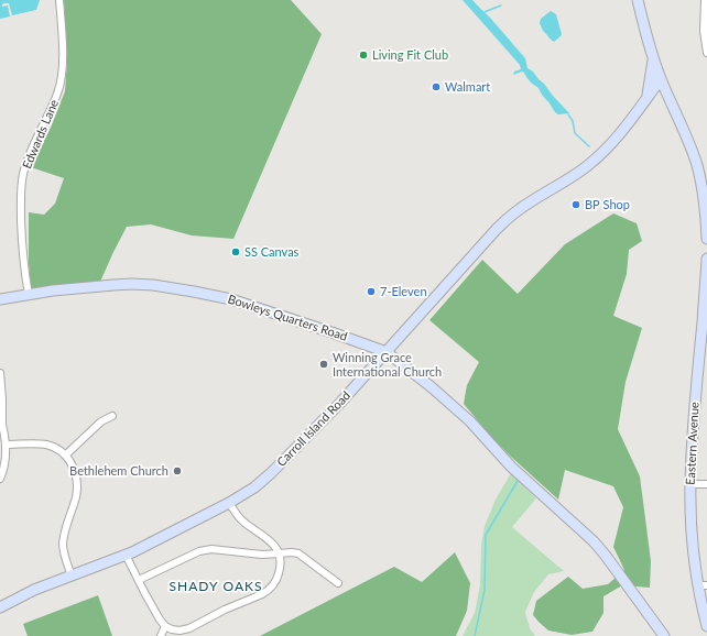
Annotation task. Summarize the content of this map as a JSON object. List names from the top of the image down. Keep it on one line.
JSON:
{"streets":{"street":["Edwards Lane","Bowleys Quarters Road","Carroll Island Road","Eastern Avenue"]},"crossings":[["Edwards Lane","Bowleys Quarters Road"],["Bowleys Quarters Road","Carroll Island Road"]],"districts":["SHADY OAKS"],"places":["Living Fit Club","Walmart","BP Shop","SS Canvas","7-Eleven","Winning Grace International Church","Bethlehem Church"]}
